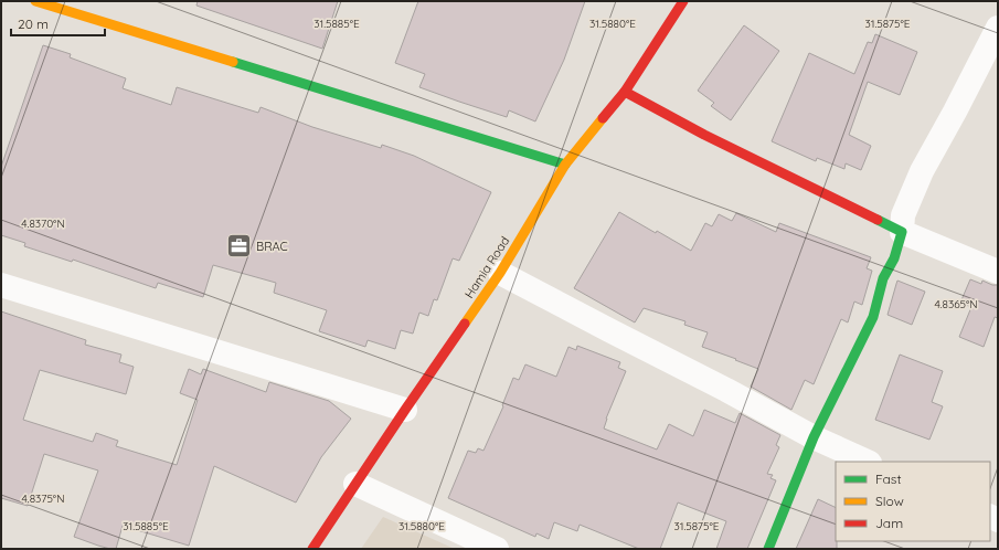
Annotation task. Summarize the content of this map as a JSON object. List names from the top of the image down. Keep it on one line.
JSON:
{"streets":{"street":["Hamia Road"]},"places":{"office":["BRAC"]},"legend":["Fast","Slow","Jam"],"scale_bar":"20 m","coordinates":["31.5885°E","31.5880°E","31.5875°E","4.8370°N","4.8365°N","4.8375°N"]}
